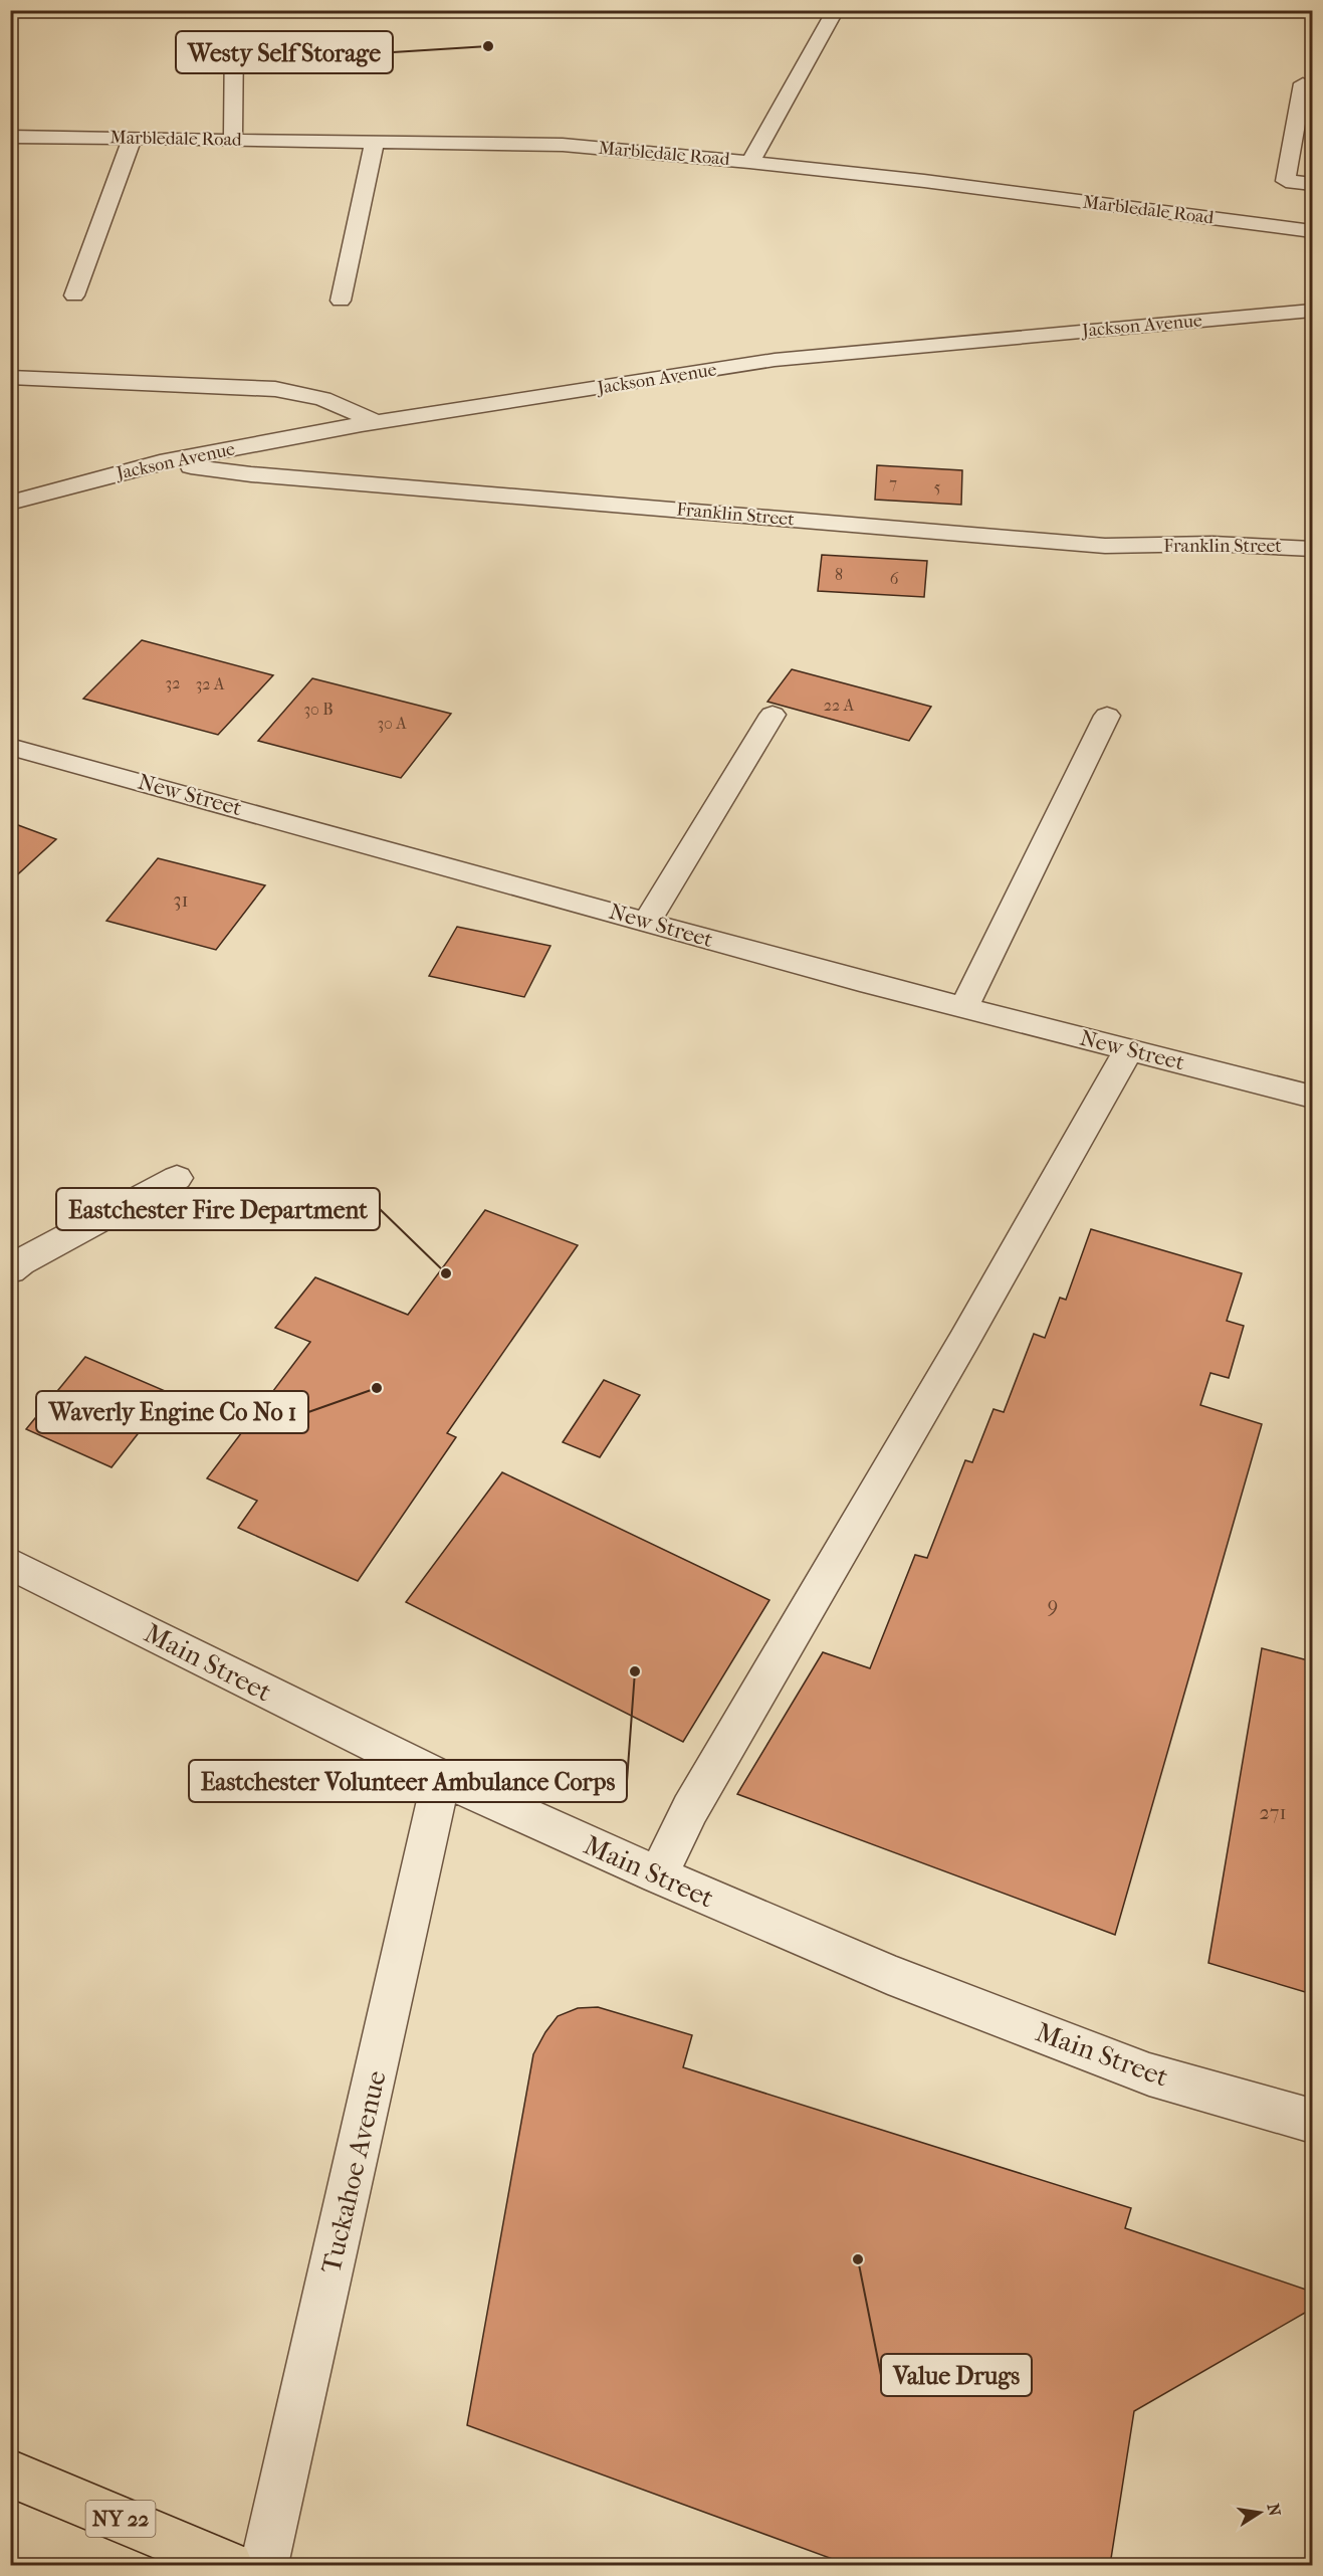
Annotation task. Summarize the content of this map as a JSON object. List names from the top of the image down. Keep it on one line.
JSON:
{"streets":{"main road":["NY 22"],"street":["Marbledale Road","Jackson Avenue","Franklin Street","New Street","Main Street","Tuckahoe Avenue"]},"crossings":[["Jackson Avenue","Franklin Street"],["Main Street","Tuckahoe Avenue"]],"places":["Westy Self Storage","Eastchester Fire Department","Waverly Engine Co No 1","Eastchester Volunteer Ambulance Corps","Value Drugs"],"house_numbers":["7","5","8","6","32","32 A","22 A","30 B","30 A","31","9","271"],"north":"right"}
